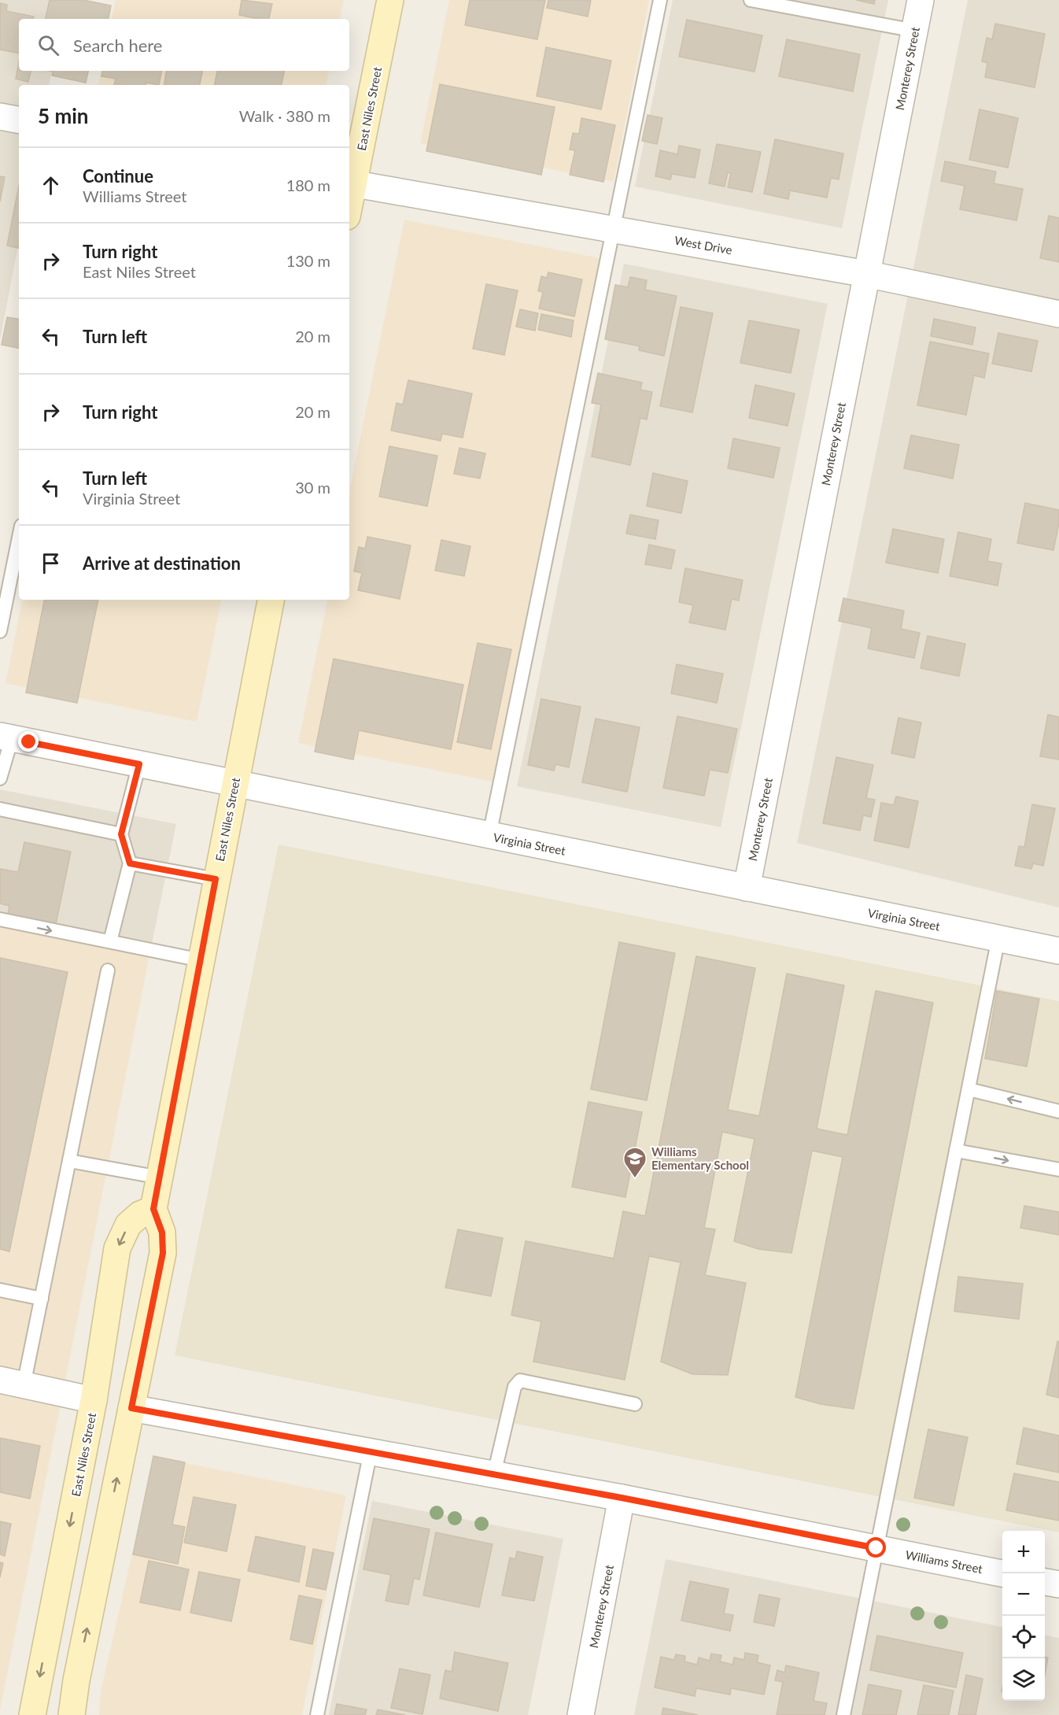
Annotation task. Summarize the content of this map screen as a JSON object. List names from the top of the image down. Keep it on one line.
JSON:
{"streets":{"main road":["East Niles Street"],"street":["Monterey Street","West Drive","Virginia Street","Williams Street"]},"crossings":[["Monterey Street","West Drive"],["Monterey Street","Virginia Street"],["Monterey Street","Williams Street"],["East Niles Street","West Drive"],["East Niles Street","Virginia Street"]],"places":{"school or university":["Williams Elementary School"]},"page":{"search":"Search here","heading":["5 min","Walk · 380 m"],"list":[["Continue","Williams Street","180 m"],["Turn right","East Niles Street","130 m"],["Turn left","20 m"],["Turn right","20 m"],["Turn left","Virginia Street","30 m"],"Arrive at destination"],"map_buttons":["+","−"]}}
